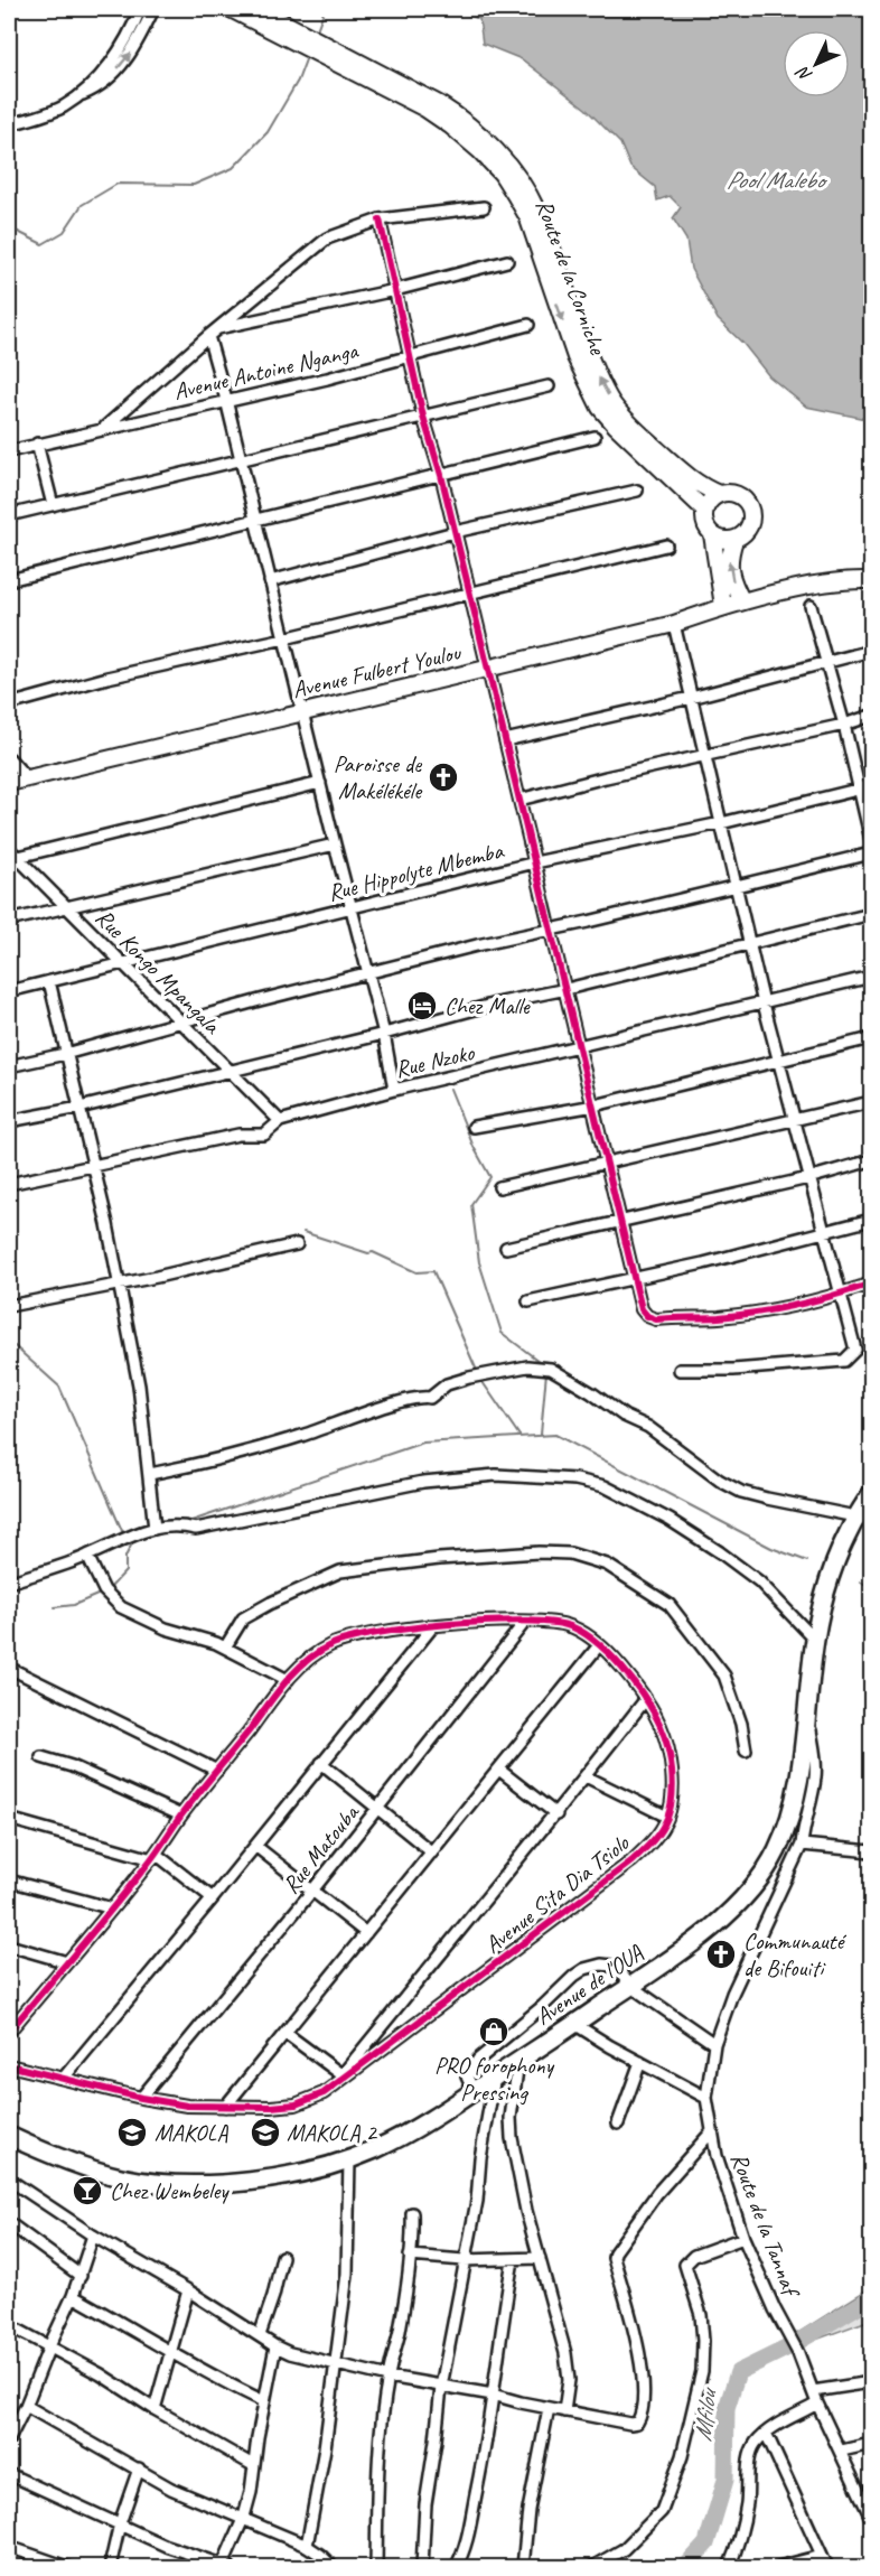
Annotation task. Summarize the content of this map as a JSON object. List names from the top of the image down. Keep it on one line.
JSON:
{"streets":{"main road":["Route de la Corniche","Avenue Fulbert Youlou","Avenue de l'OUA"],"street":["Avenue Antoine Nganga","Rue Hippolyte Mbemba","Rue Kongo Mpangala","Rue Nzoko","Rue Matouba","Avenue Sita Dia Tsiolo","Route de la Tannaf"]},"crossings":[["Rue Hippolyte Mbemba","Rue Kongo Mpangala"],["Rue Kongo Mpangala","Rue Nzoko"],["Rue Matouba","Avenue Sita Dia Tsiolo"],["Avenue de l'OUA","Route de la Tannaf"]],"water":["Pool Malebo","Mfilou"],"places":{"church":["Paroisse de Makélékéle","Communauté de Bifouiti"],"hotel":["Chez Malle"],"shop":["PRO forophony Pressing"],"school or university":["MAKOLA","MAKOLA 2"],"bar":["Chez Wembeley"]},"north":"bottom left"}
